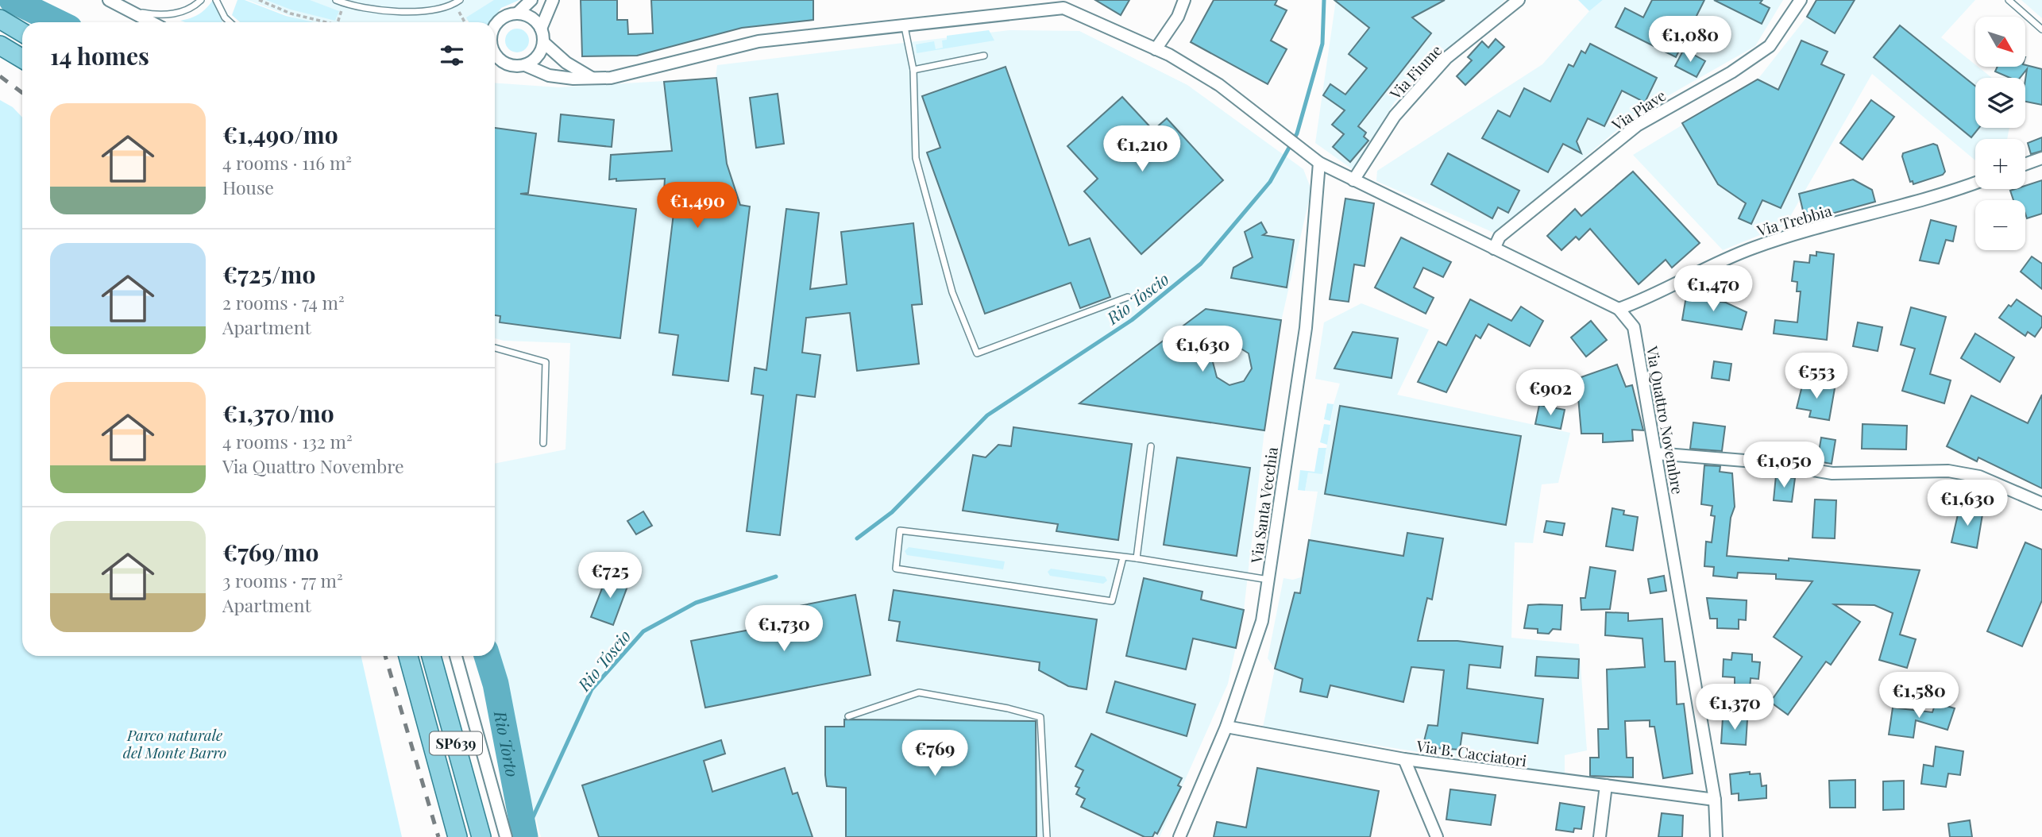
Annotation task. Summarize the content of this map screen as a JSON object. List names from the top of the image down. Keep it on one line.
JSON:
{"streets":{"main road":["SP639"],"street":["Via Fiume","Via Piave","Via Trebbia","Via Quattro Novembre","Via Santa Vecchia","Via B. Cacciatori"]},"crossings":[["Via Fiume","Via Quattro Novembre"],["Via Piave","Via Quattro Novembre"],["Via Trebbia","Via Quattro Novembre"],["Via Quattro Novembre","Via Santa Vecchia"],["Via Quattro Novembre","Via B. Cacciatori"],["Via Santa Vecchia","Via B. Cacciatori"]],"water":["Rio Toscio","Rio Torto"],"parks":["Parco naturale del Monte Barro"],"north":"bottom right","page":{"price":["€1,080","€1,210","€1,490","€1,470","€1,630","€553","€902","€1,050","€1,630","€725","€1,730","€1,580","€1,370","€769"],"map_buttons":["+","−"],"heading":"14 homes","list":[{"name":"€1,490/mo","note":"4 rooms · 116 m² · House"},{"name":"€725/mo","note":"2 rooms · 74 m² · Apartment"},{"name":"€1,370/mo","note":"4 rooms · 132 m² · Via Quattro Novembre"},{"name":"€769/mo","note":"3 rooms · 77 m² · Apartment"}]}}
